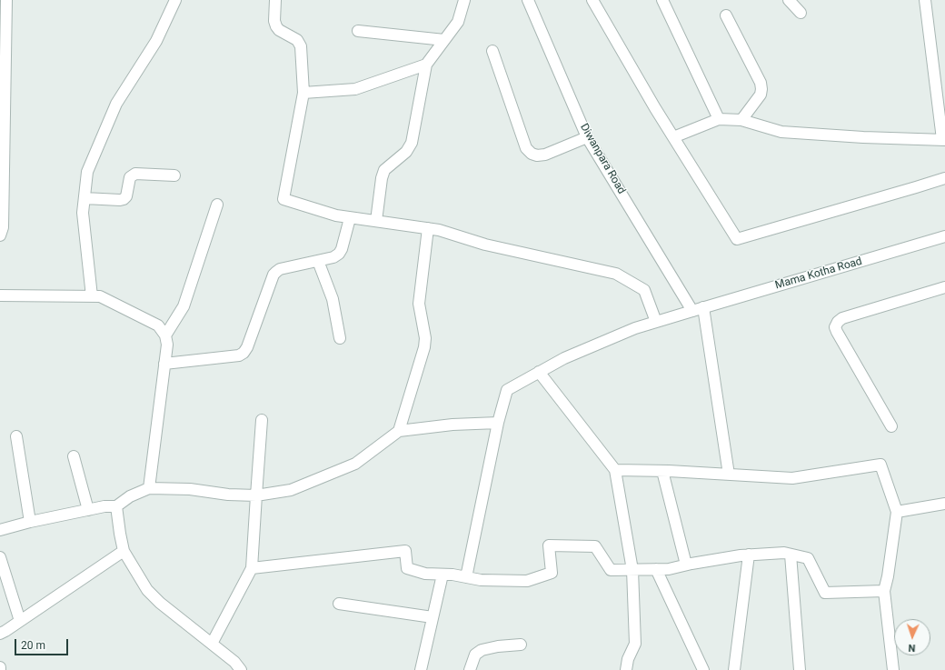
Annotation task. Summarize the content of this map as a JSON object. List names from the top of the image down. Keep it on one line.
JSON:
{"streets":{"street":["Diwanpara Road","Mama Kotha Road"]},"crossings":[["Diwanpara Road","Mama Kotha Road"]],"scale_bar":"20 m","north":"bottom"}
